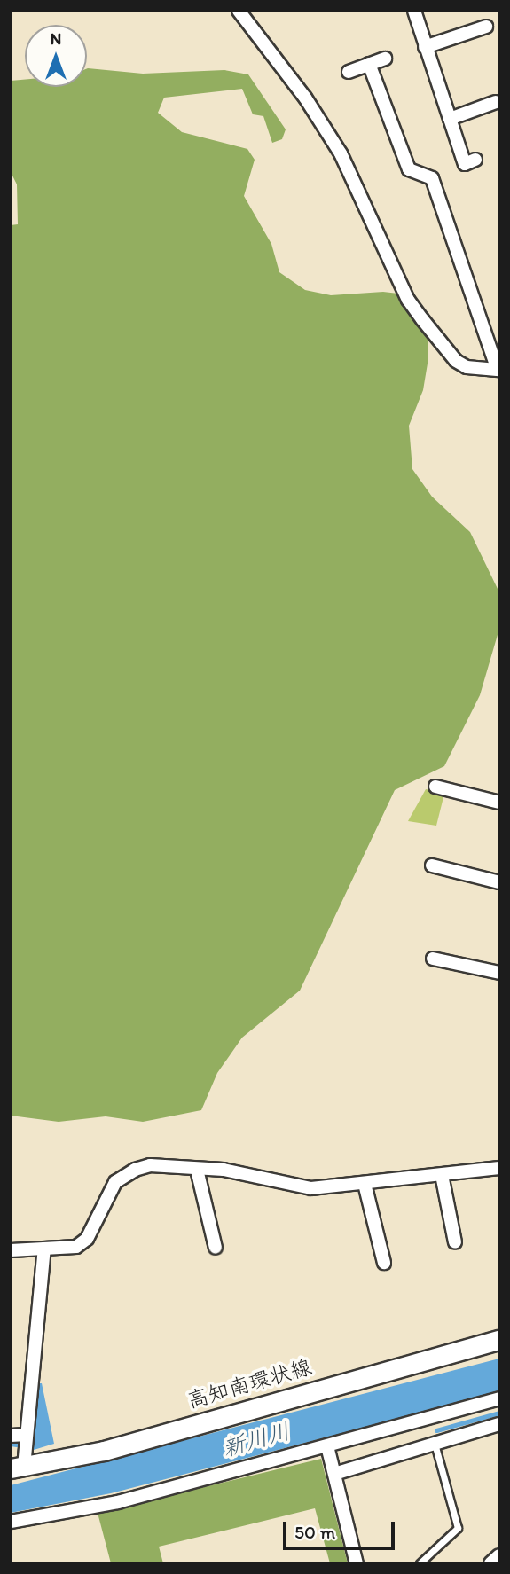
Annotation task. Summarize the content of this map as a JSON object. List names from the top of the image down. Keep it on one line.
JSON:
{"streets":{"main road":["高知南環状線"]},"water":["新川川"],"scale_bar":"50 m","north":"top"}
